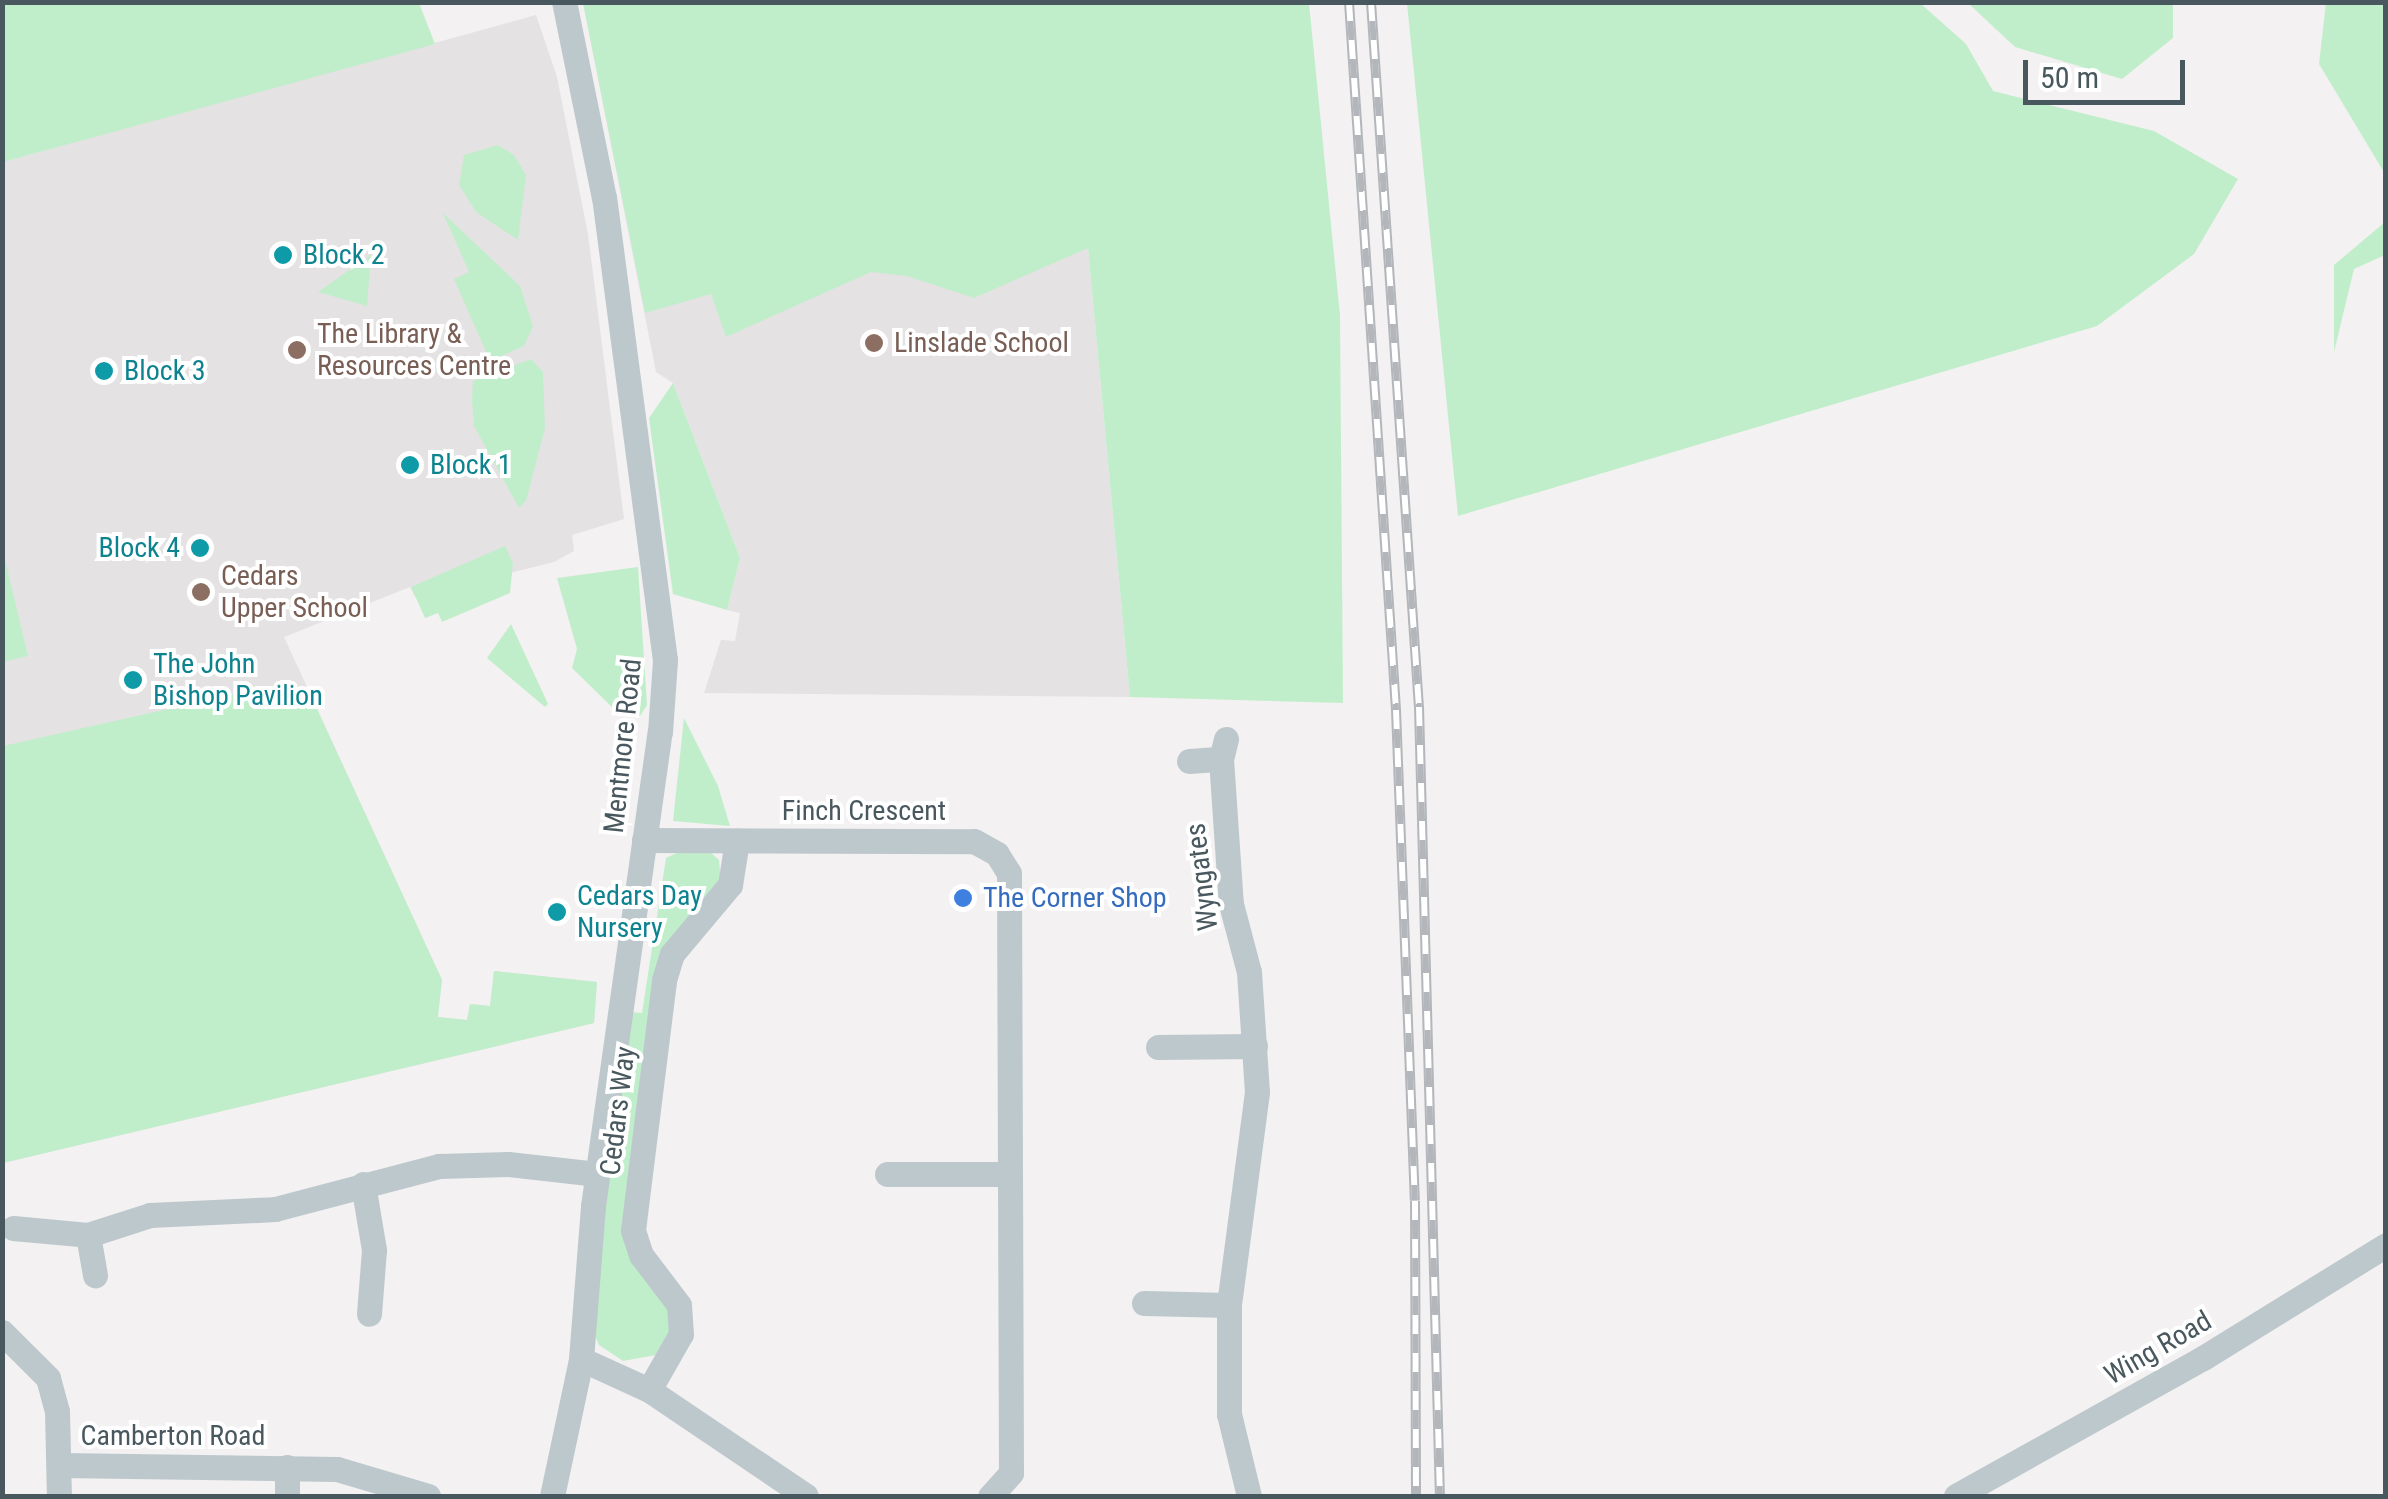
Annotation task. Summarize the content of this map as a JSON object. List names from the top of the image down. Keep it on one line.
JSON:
{"streets":{"street":["Mentmore Road","Finch Crescent","Wyngates","Cedars Way","Wing Road","Camberton Road"]},"crossings":[["Mentmore Road","Finch Crescent"],["Finch Crescent","Cedars Way"]],"places":["Block 2","Linslade School","The Library & Resources Centre","Block 3","Block 1","Block 4","Cedars Upper School","The John Bishop Pavilion","The Corner Shop","Cedars Day Nursery"],"scale_bar":"50 m"}
